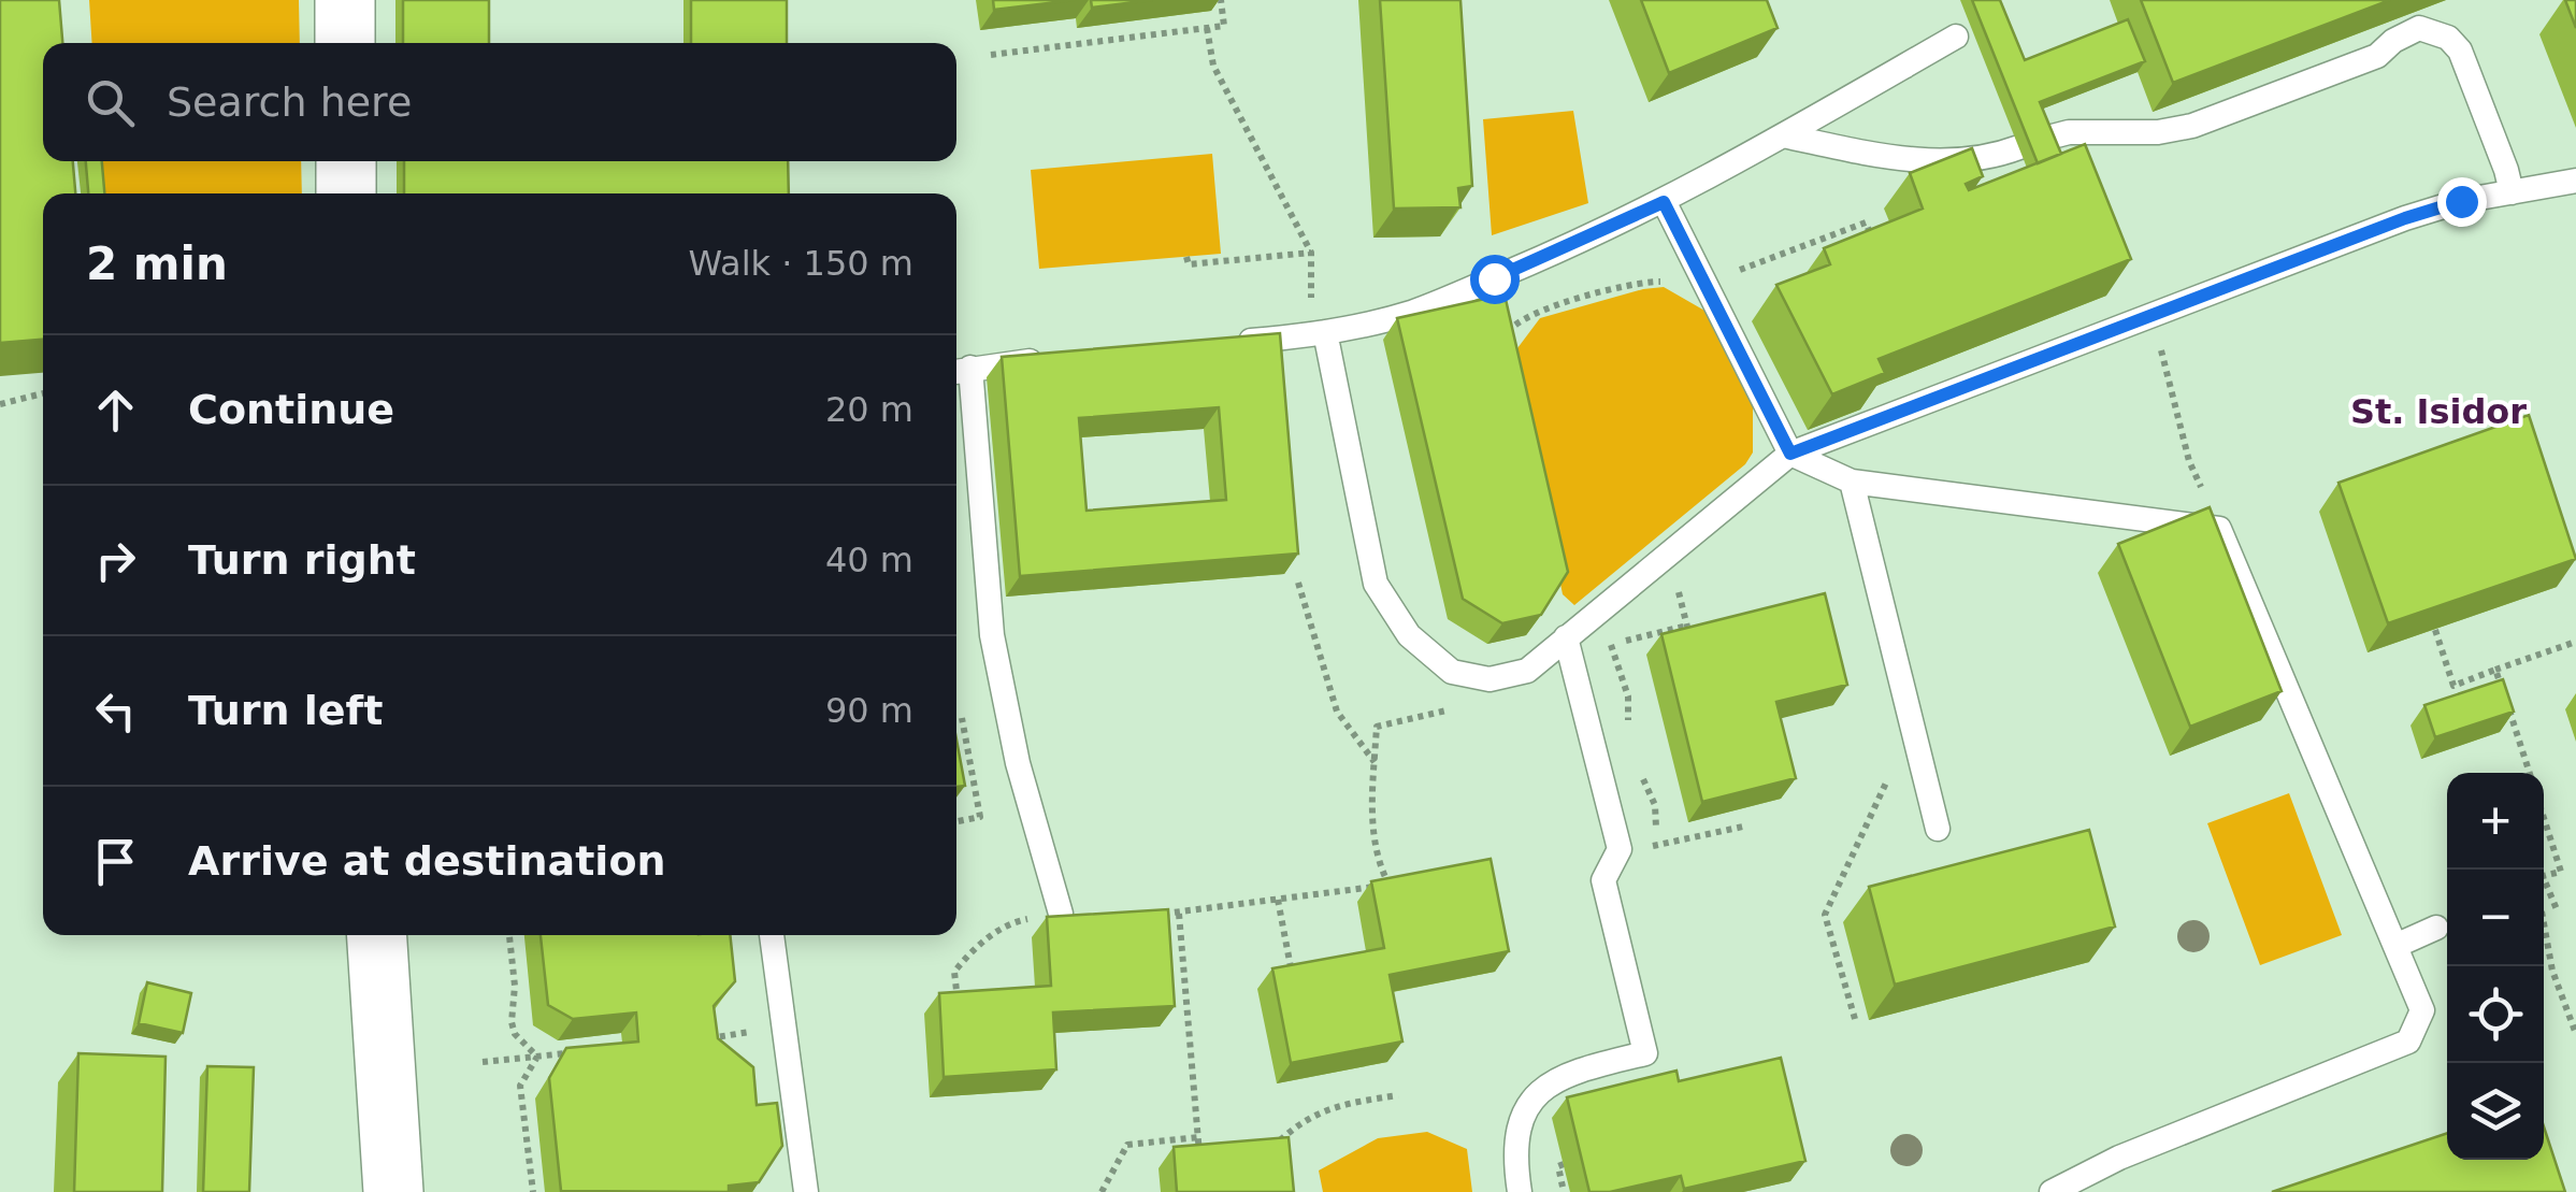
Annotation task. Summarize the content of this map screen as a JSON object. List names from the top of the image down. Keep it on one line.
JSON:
{"districts":["St. Isidor"],"page":{"search":"Search here","heading":["2 min","Walk · 150 m"],"list":[["Continue","20 m"],["Turn right","40 m"],["Turn left","90 m"],"Arrive at destination"],"map_buttons":["+","−"]}}
